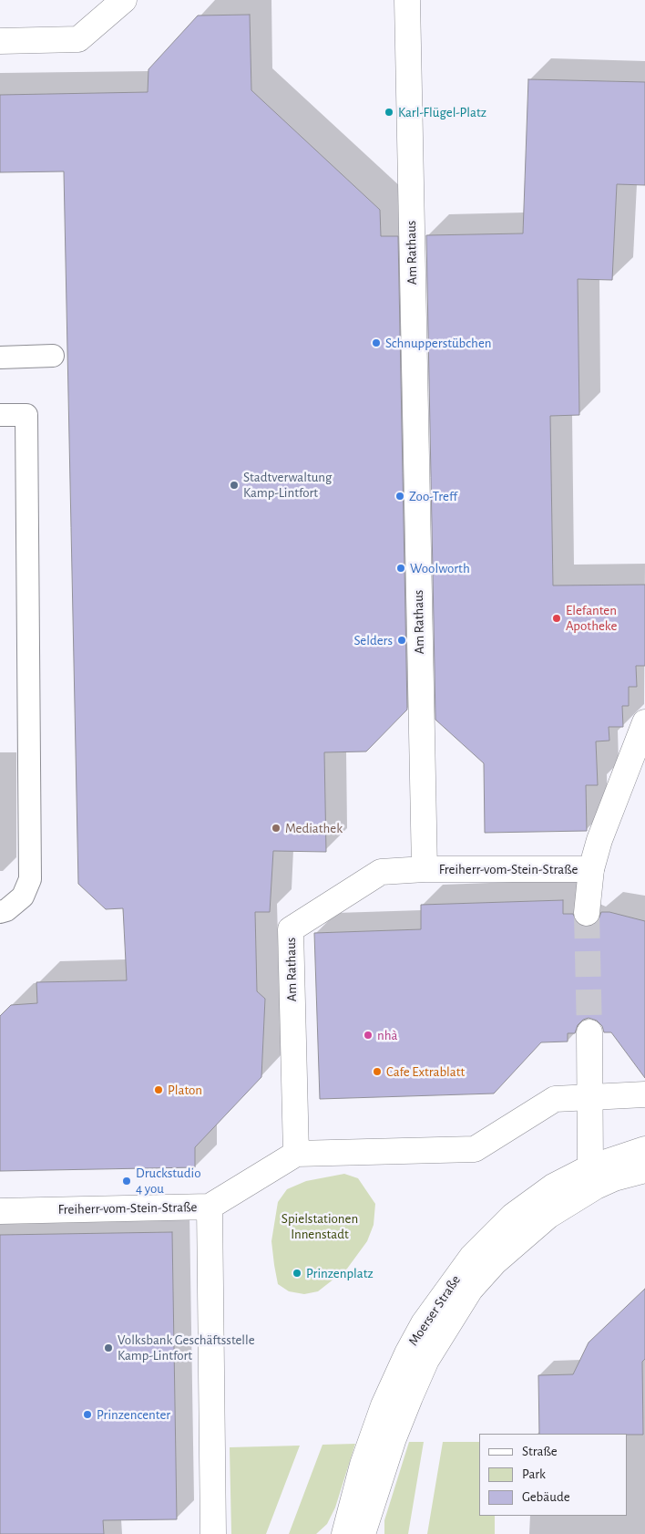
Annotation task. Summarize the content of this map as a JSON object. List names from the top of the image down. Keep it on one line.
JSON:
{"streets":{"street":["Am Rathaus","Freiherr-vom-Stein-Straße","Moerser Straße"]},"crossings":[["Am Rathaus","Freiherr-vom-Stein-Straße"]],"parks":["Spielstationen Innenstadt"],"places":["Karl-Flügel-Platz","Schnupperstübchen","Stadtverwaltung Kamp-Lintfort","Zoo-Treff","Woolworth","Elefanten Apotheke","Selders","Mediathek","nhà","Cafe Extrablatt","Platon","Druckstudio 4 you","Prinzenplatz","Volksbank Geschäftsstelle Kamp-Lintfort","Prinzencenter"],"legend":["Straße","Park","Gebäude"]}
